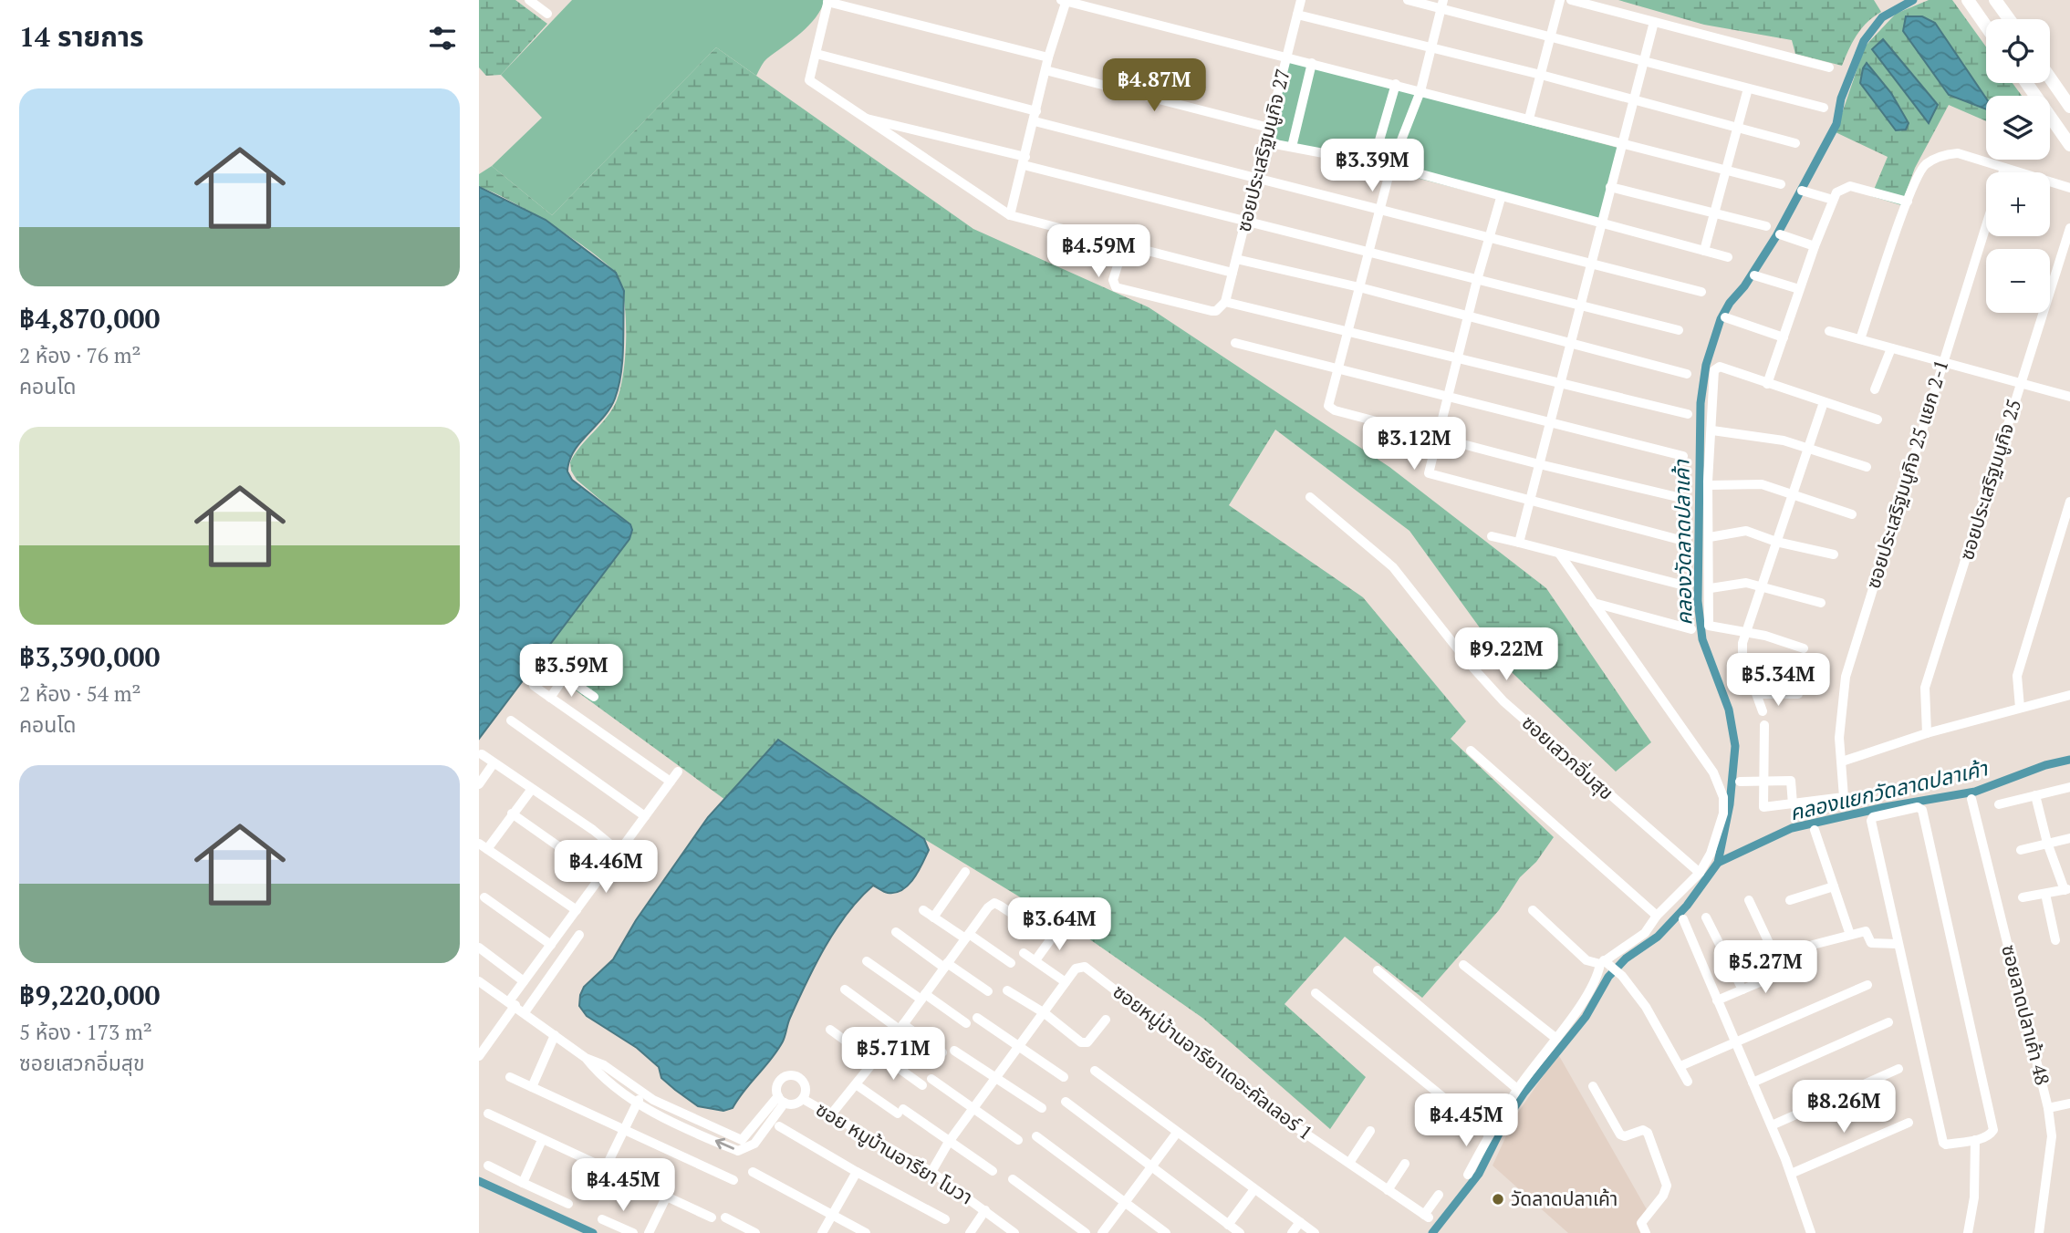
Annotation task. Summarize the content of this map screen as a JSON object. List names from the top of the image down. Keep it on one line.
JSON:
{"streets":{"street":["ซอยประเสริฐมนูกิจ 27","ซอยประเสริฐมนูกิจ 25 แยก 2-1","ซอยประเสริฐมนูกิจ 25","ซอยเสวกอิ่มสุข","ซอยลาดปลาเค้า 48","ซอยหมู่บ้านอารียาเดอะคัลเลอร์ 1","ซอย หมูบ้านอารียา โมวา"]},"crossings":[["ซอยหมู่บ้านอารียาเดอะคัลเลอร์ 1","ซอย หมูบ้านอารียา โมวา"]],"water":["คลองวัดลาดปลาเค้า","คลองแยกวัดลาดปลาเค้า"],"places":["วัดลาดปลาเค้า"],"page":{"heading":"14 รายการ","map_buttons":["+","−"],"price":["฿4.87M","฿3.39M","฿4.59M","฿3.12M","฿9.22M","฿3.59M","฿5.34M","฿4.46M","฿3.64M","฿5.27M","฿5.71M","฿8.26M","฿4.45M","฿4.45M"],"list":[{"name":"฿4,870,000","note":"2 ห้อง · 76 m² · คอนโด"},{"name":"฿3,390,000","note":"2 ห้อง · 54 m² · คอนโด"},{"name":"฿9,220,000","note":"5 ห้อง · 173 m² · ซอยเสวกอิ่มสุข"}]}}
